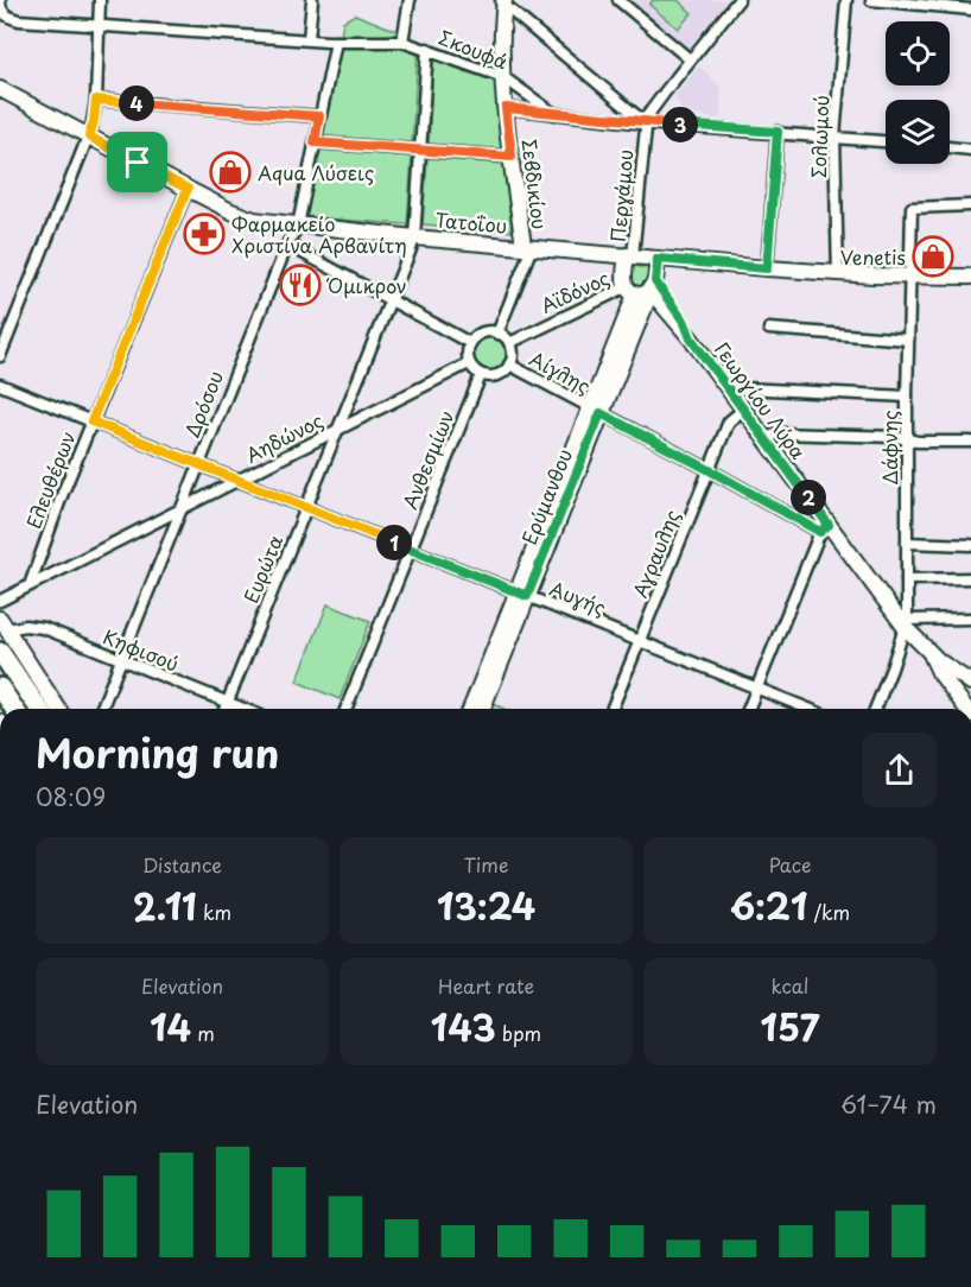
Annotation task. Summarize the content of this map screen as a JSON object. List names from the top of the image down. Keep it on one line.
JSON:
{"streets":{"main road":["Σεβδικίου","Τατοΐου","Αϊδόνος","Γεωργίου Λύρα","Ερύμανθου"],"street":["Σκουφά","Σολωμού","Περγάμου","Αίγλης","Δρόσου","Αηδώνος","Δάφνης","Ανθεσμίων","Ελευθέρων","Αγραυλης","Ευρώτα","Αυγής","Κηφισού"]},"crossings":[["Σκουφά","Σεβδικίου"],["Σκουφά","Δρόσου"],["Σκουφά","Ευρώτα"],["Σολωμού","Τατοΐου"],["Σεβδικίου","Τατοΐου"],["Περγάμου","Τατοΐου"],["Περγάμου","Αϊδόνος"],["Τατοΐου","Αϊδόνος"],["Τατοΐου","Δρόσου"],["Τατοΐου","Δάφνης"],["Τατοΐου","Ελευθέρων"],["Τατοΐου","Ερύμανθου"],["Τατοΐου","Ευρώτα"],["Αϊδόνος","Αίγλης"],["Αϊδόνος","Γεωργίου Λύρα"],["Αϊδόνος","Αηδώνος"],["Αϊδόνος","Ανθεσμίων"],["Αϊδόνος","Ερύμανθου"],["Αίγλης","Γεωργίου Λύρα"],["Αίγλης","Αηδώνος"],["Αίγλης","Ανθεσμίων"],["Αίγλης","Ερύμανθου"],["Αίγλης","Αγραυλης"],["Γεωργίου Λύρα","Δάφνης"],["Γεωργίου Λύρα","Ερύμανθου"],["Γεωργίου Λύρα","Αγραυλης"],["Δρόσου","Αηδώνος"],["Δρόσου","Αυγής"],["Δρόσου","Κηφισού"],["Αηδώνος","Ανθεσμίων"],["Αηδώνος","Ελευθέρων"],["Αηδώνος","Ευρώτα"],["Αηδώνος","Αυγής"],["Ανθεσμίων","Αυγής"],["Ελευθέρων","Αυγής"],["Ερύμανθου","Αυγής"],["Αγραυλης","Αυγής"],["Ευρώτα","Αυγής"],["Ευρώτα","Κηφισού"]],"places":{"shop":["Aqua Λύσεις","Venetis"],"pharmacy":["Φαρμακείο Χριστίνα Αρβανίτη"],"restaurant":["Όμικρον"]},"page":{"pins":["4","3","2","1"],"heading":["Morning run","08:09"],"stats":[["Distance","2.11 km"],["Time","13:24"],["Pace","6:21 /km"],["Elevation","14 m"],["Heart rate","143 bpm"],["kcal","157"]],"chart":["Elevation","61–74 m"]}}
